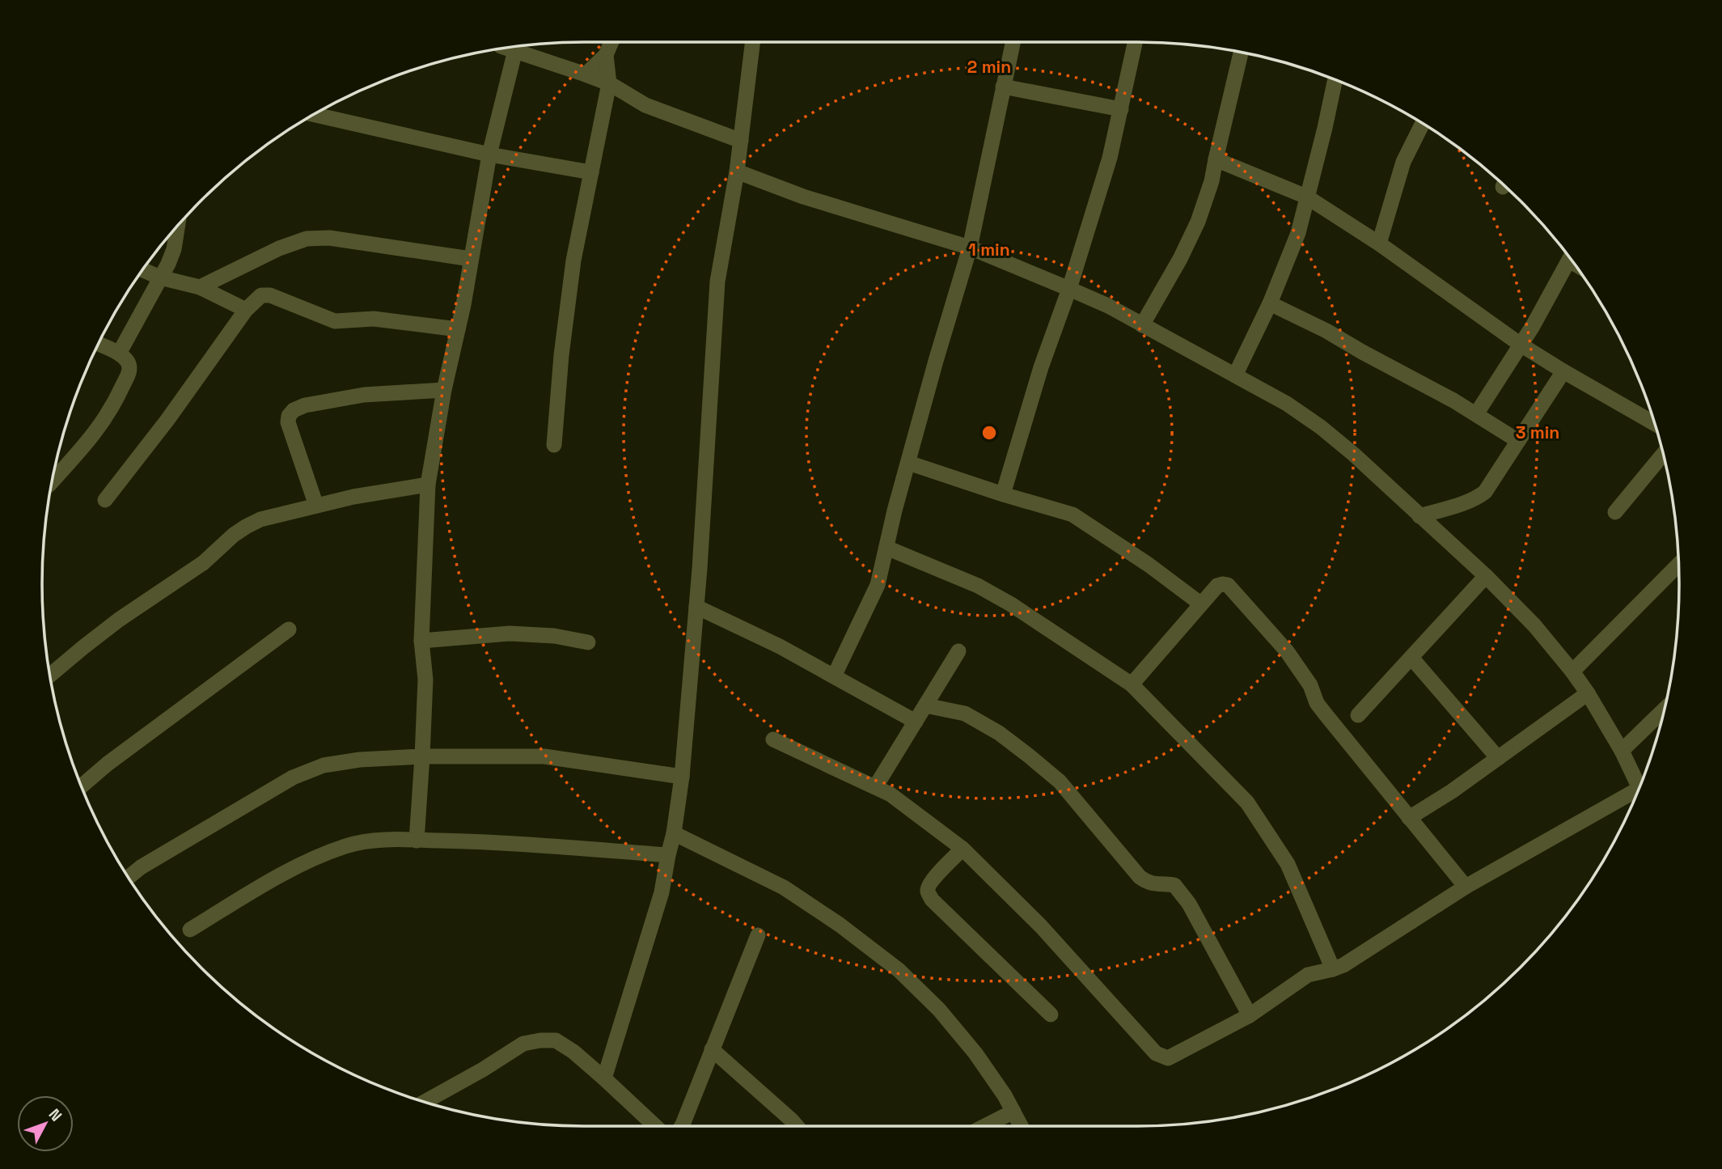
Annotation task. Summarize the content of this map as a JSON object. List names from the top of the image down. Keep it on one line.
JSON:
{"north":"top right","rings":["2 min","1 min","3 min"]}
